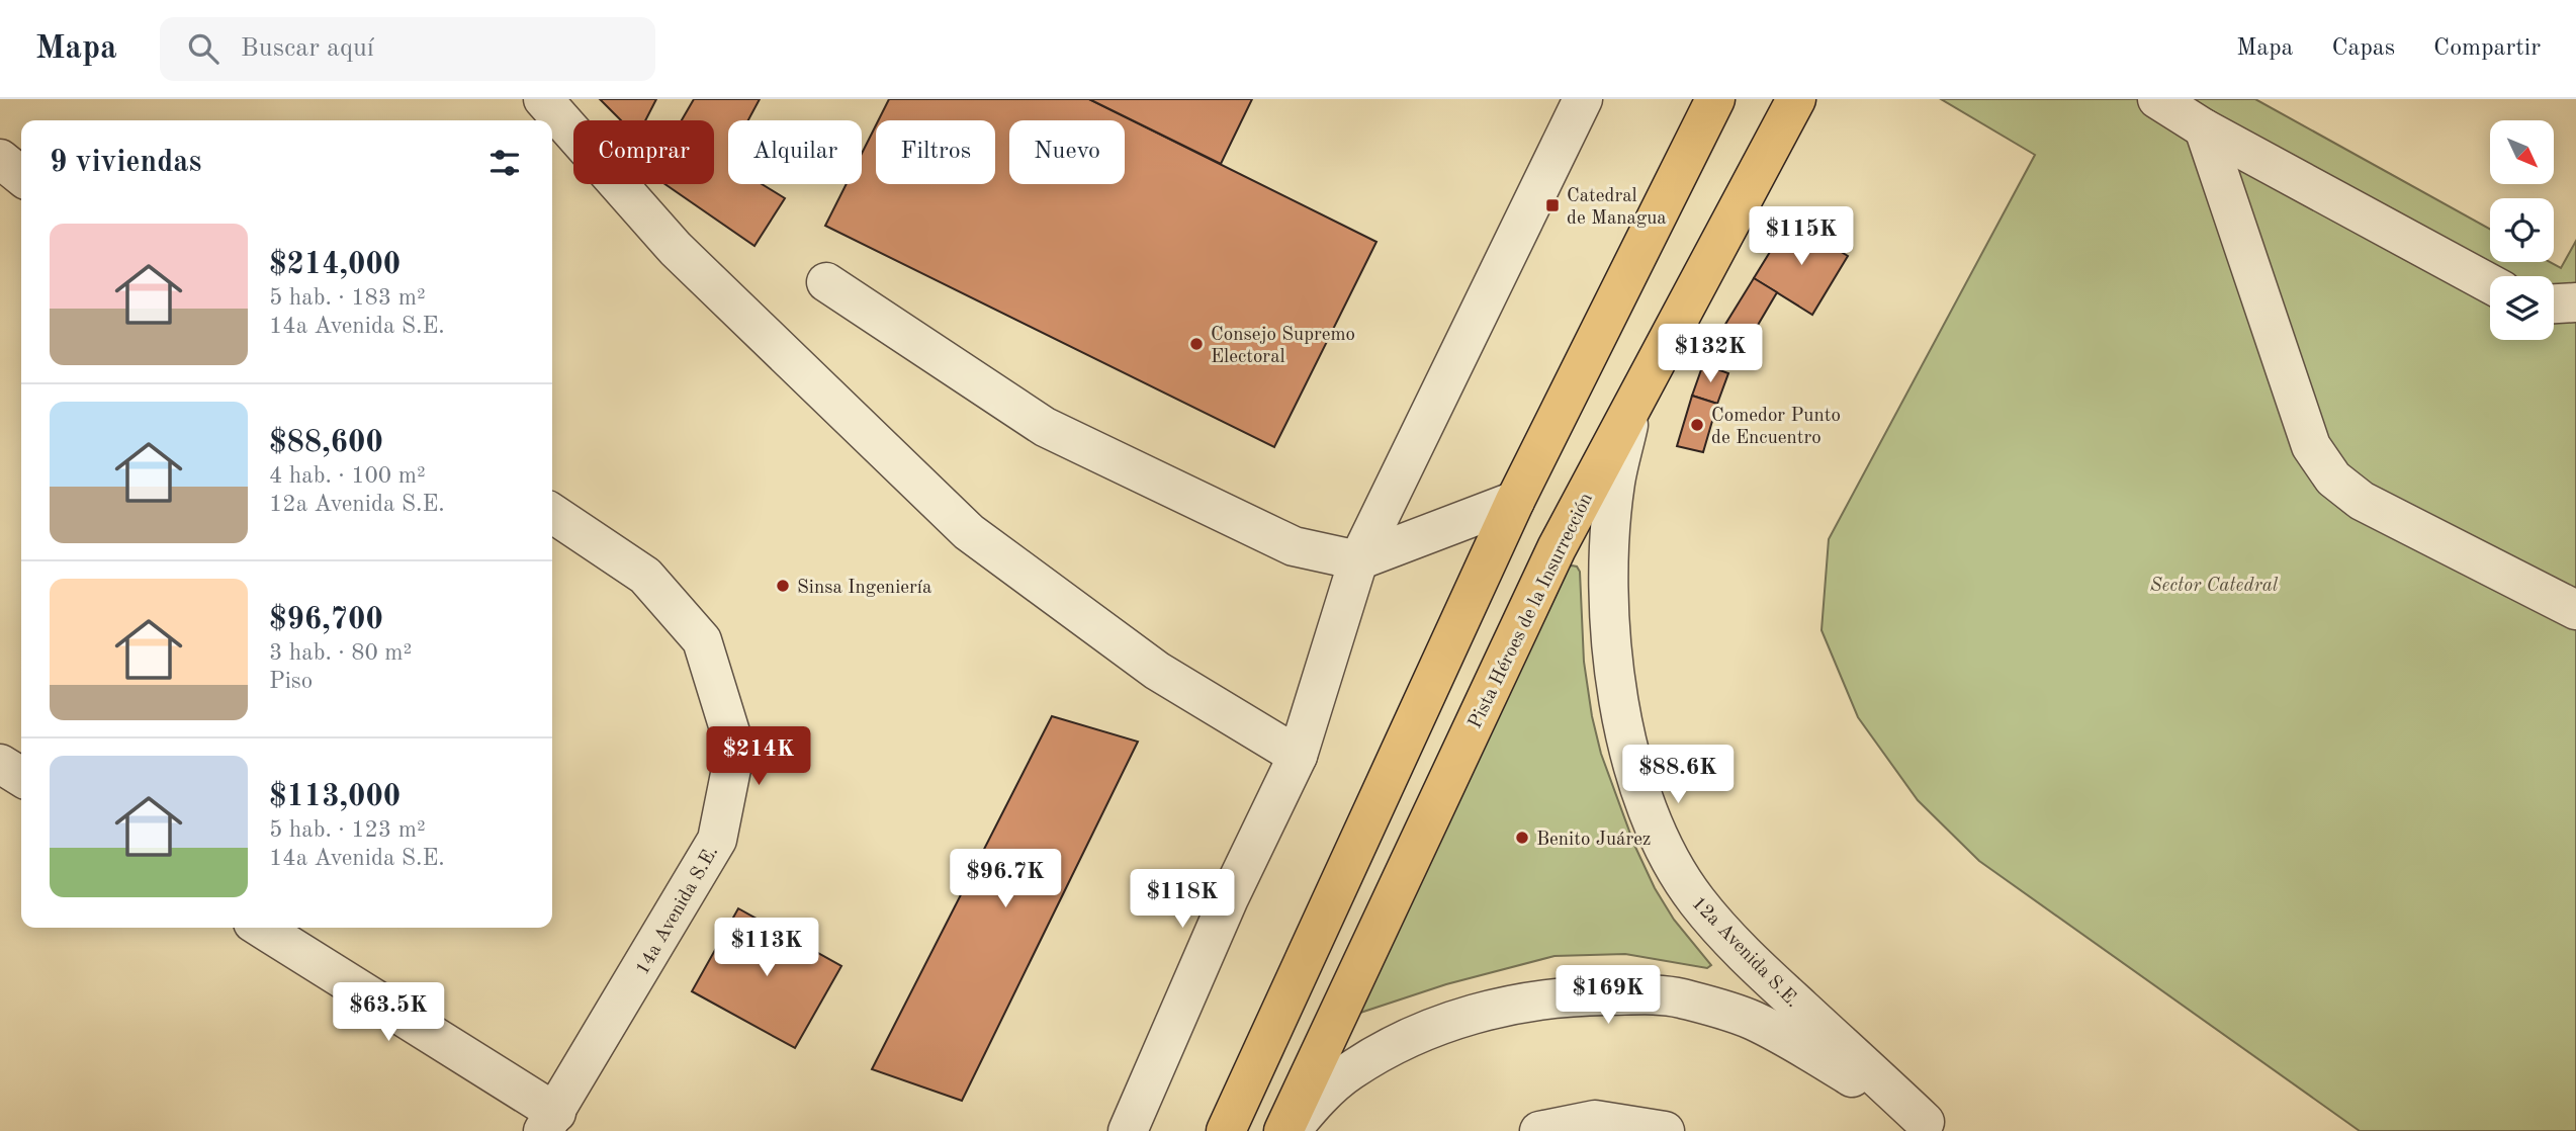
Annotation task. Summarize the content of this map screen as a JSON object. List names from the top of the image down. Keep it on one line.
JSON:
{"streets":{"main road":["Pista Héroes de la Insurrección"],"street":["14a Avenida S.E.","12a Avenida S.E."]},"crossings":[["Pista Héroes de la Insurrección","12a Avenida S.E."]],"parks":["Sector Catedral"],"places":{"transit":["Catedral de Managua"],"other":["Consejo Supremo Electoral","Comedor Punto de Encuentro","Sinsa Ingeniería","Benito Juárez"]},"north":"bottom right","page":{"header":"Mapa","search":"Buscar aquí","nav":["Mapa","Capas","Compartir"],"chip":["Comprar","Alquilar","Filtros","Nuevo"],"heading":"9 viviendas","list":[{"name":"$214,000","note":"5 hab. · 183 m² · 14a Avenida S.E."},{"name":"$88,600","note":"4 hab. · 100 m² · 12a Avenida S.E."},{"name":"$96,700","note":"3 hab. · 80 m² · Piso"},{"name":"$113,000","note":"5 hab. · 123 m² · 14a Avenida S.E."}],"price":["$115K","$132K","$214K","$88.6K","$96.7K","$118K","$113K","$169K","$63.5K"]}}
